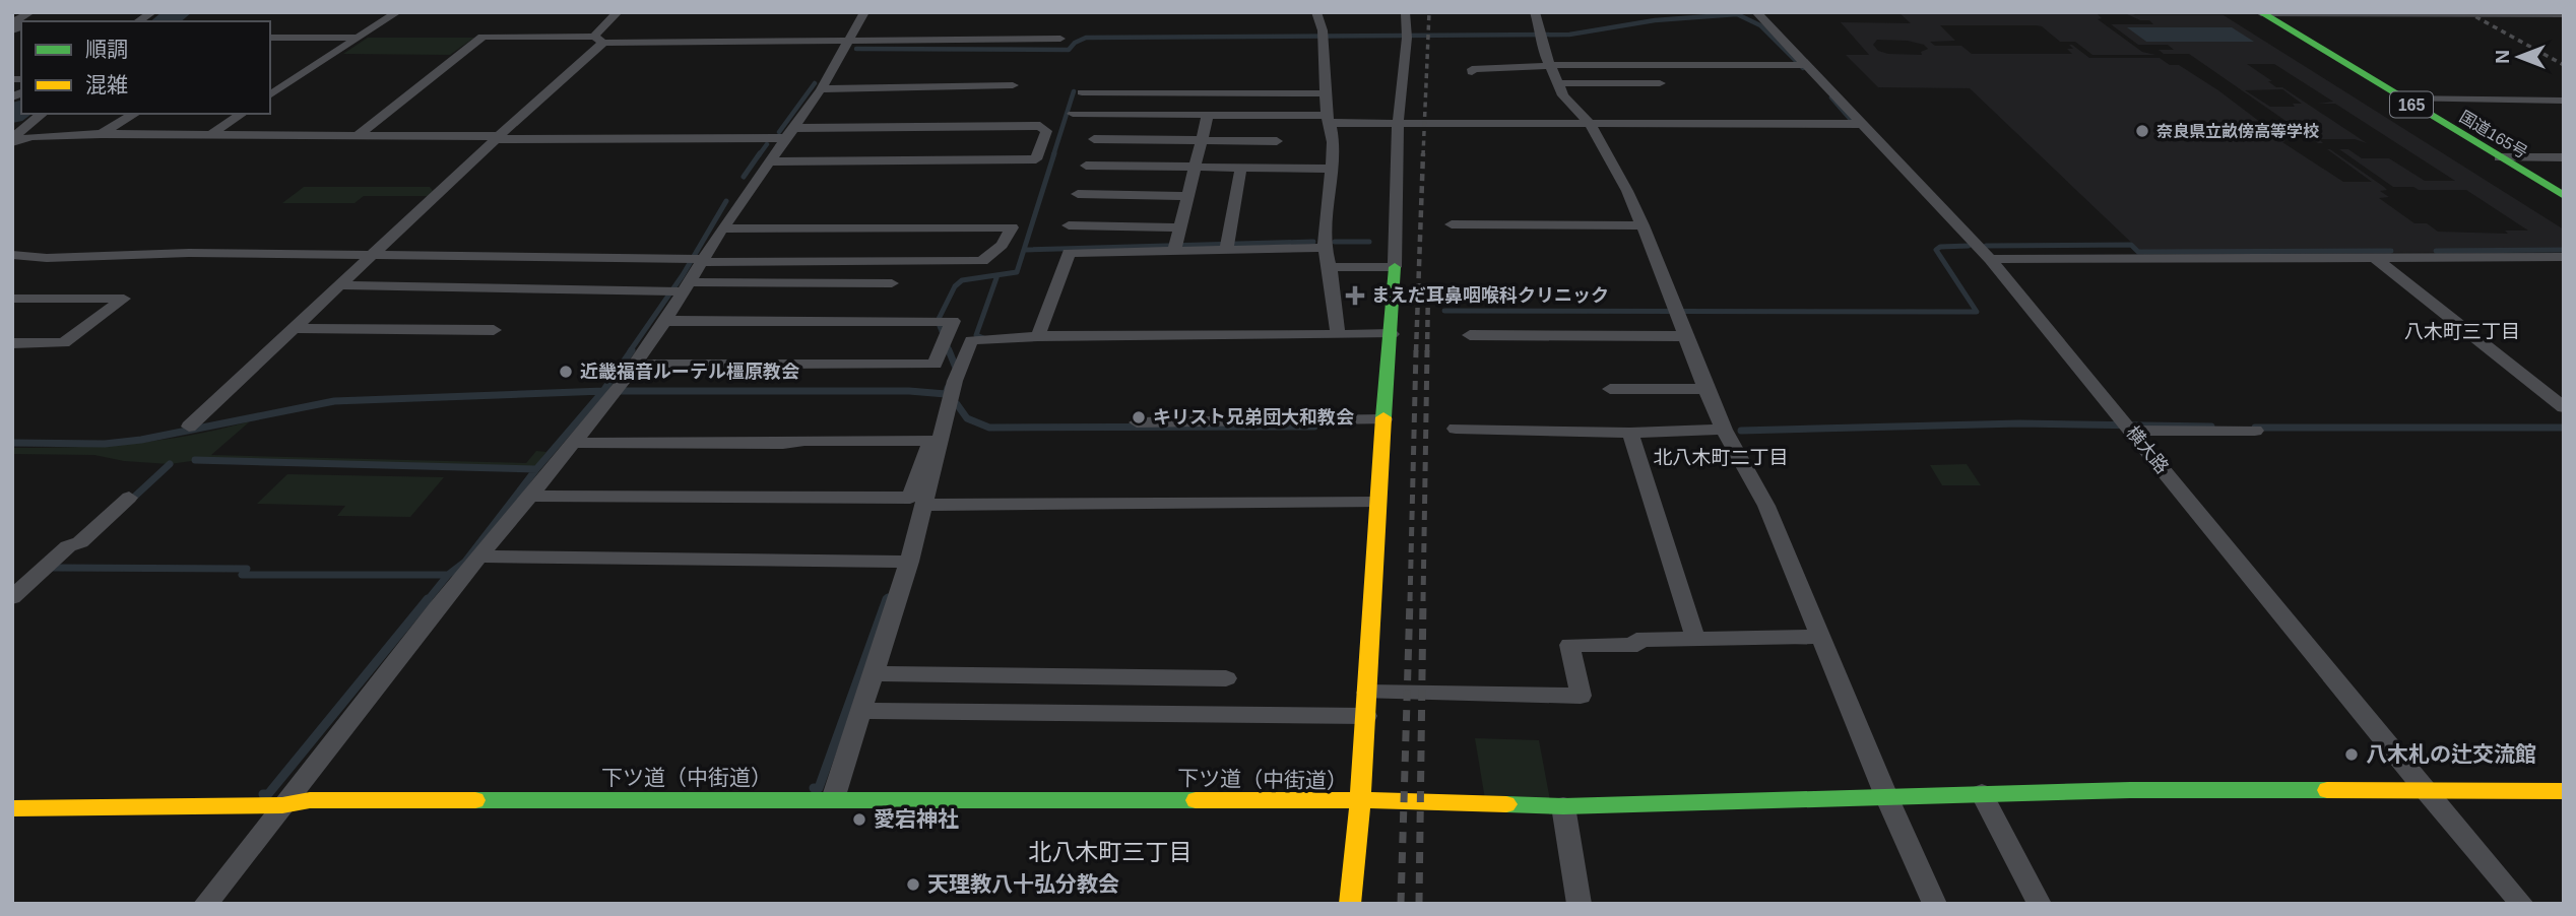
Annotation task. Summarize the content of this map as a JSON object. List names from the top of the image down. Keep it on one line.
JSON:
{"streets":{"main road":["165","国道165号","下ツ道（中街道）"],"street":["横大路"]},"crossings":[["横大路","下ツ道（中街道）"]],"districts":["八木町三丁目","北八木町二丁目","北八木町三丁目"],"places":{"other":["奈良県立畝傍高等学校","近畿福音ルーテル橿原教会","キリスト兄弟団大和教会","八木札の辻交流館","愛宕神社","天理教八十弘分教会"],"health":["まえだ耳鼻咽喉科クリニック"]},"legend":["順調","混雑"],"north":"left"}
